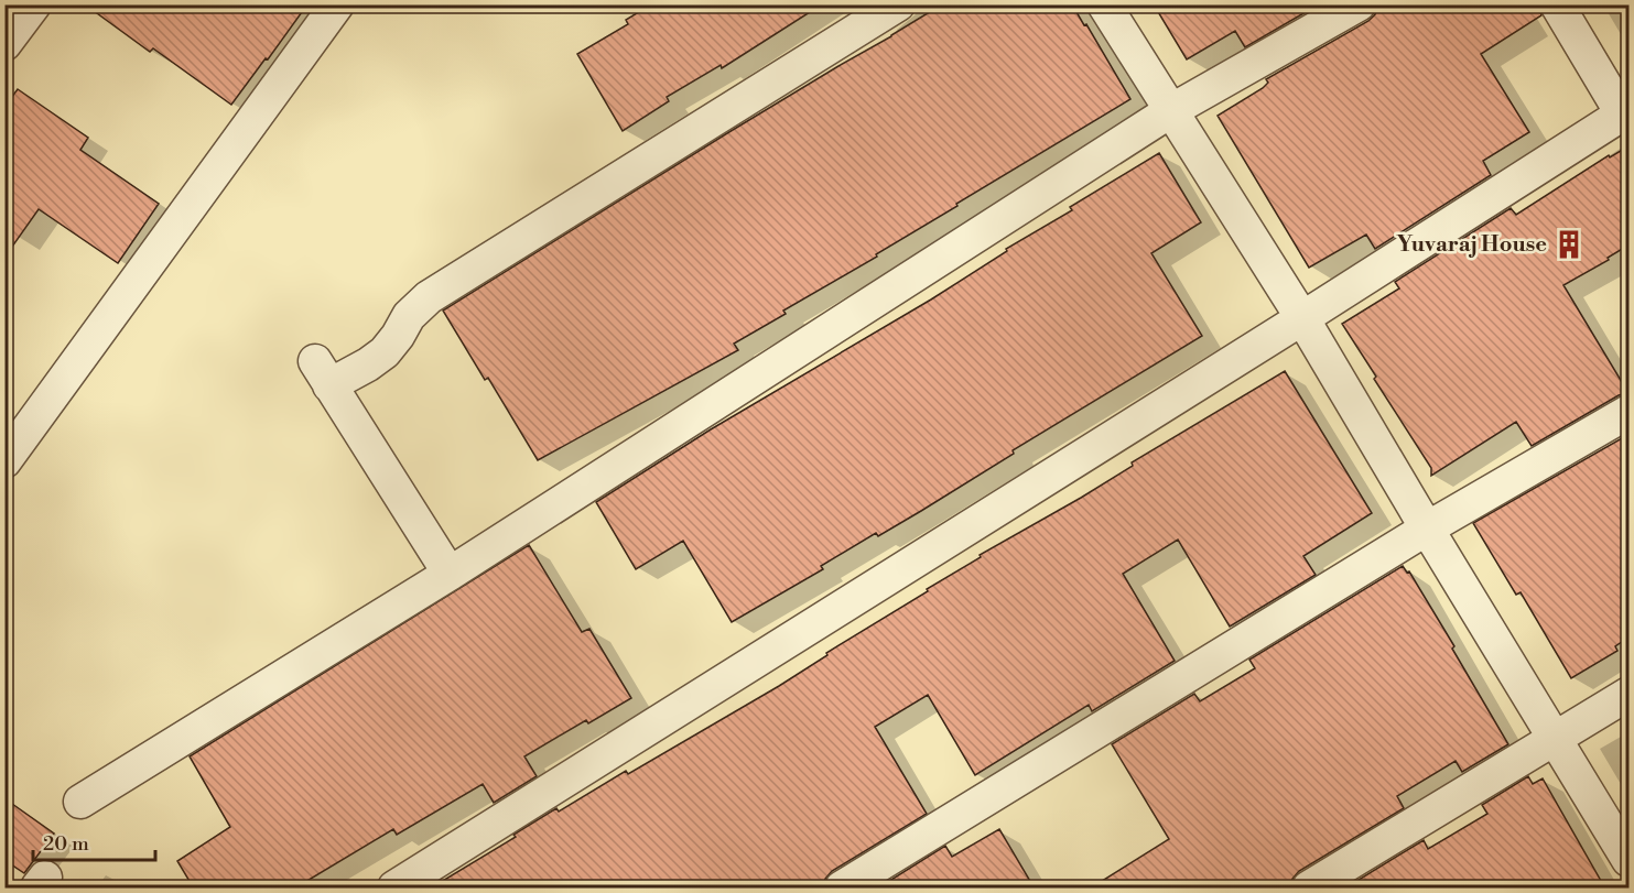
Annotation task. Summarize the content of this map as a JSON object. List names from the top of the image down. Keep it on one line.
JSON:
{"places":{"building":["Yuvaraj House"]},"scale_bar":"20 m"}
